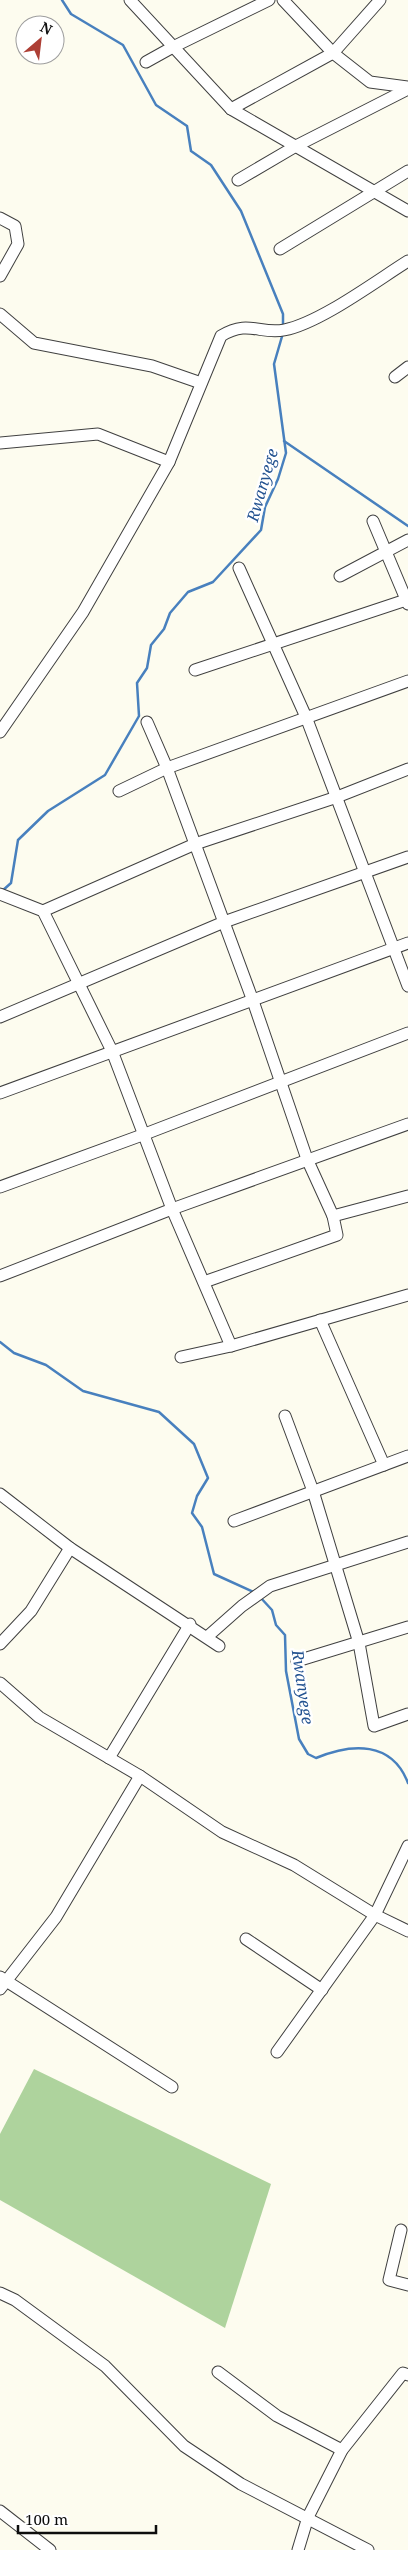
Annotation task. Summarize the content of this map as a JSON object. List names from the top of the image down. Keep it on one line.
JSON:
{"water":["Rwanyege"],"scale_bar":"100 m","north":"top right"}
